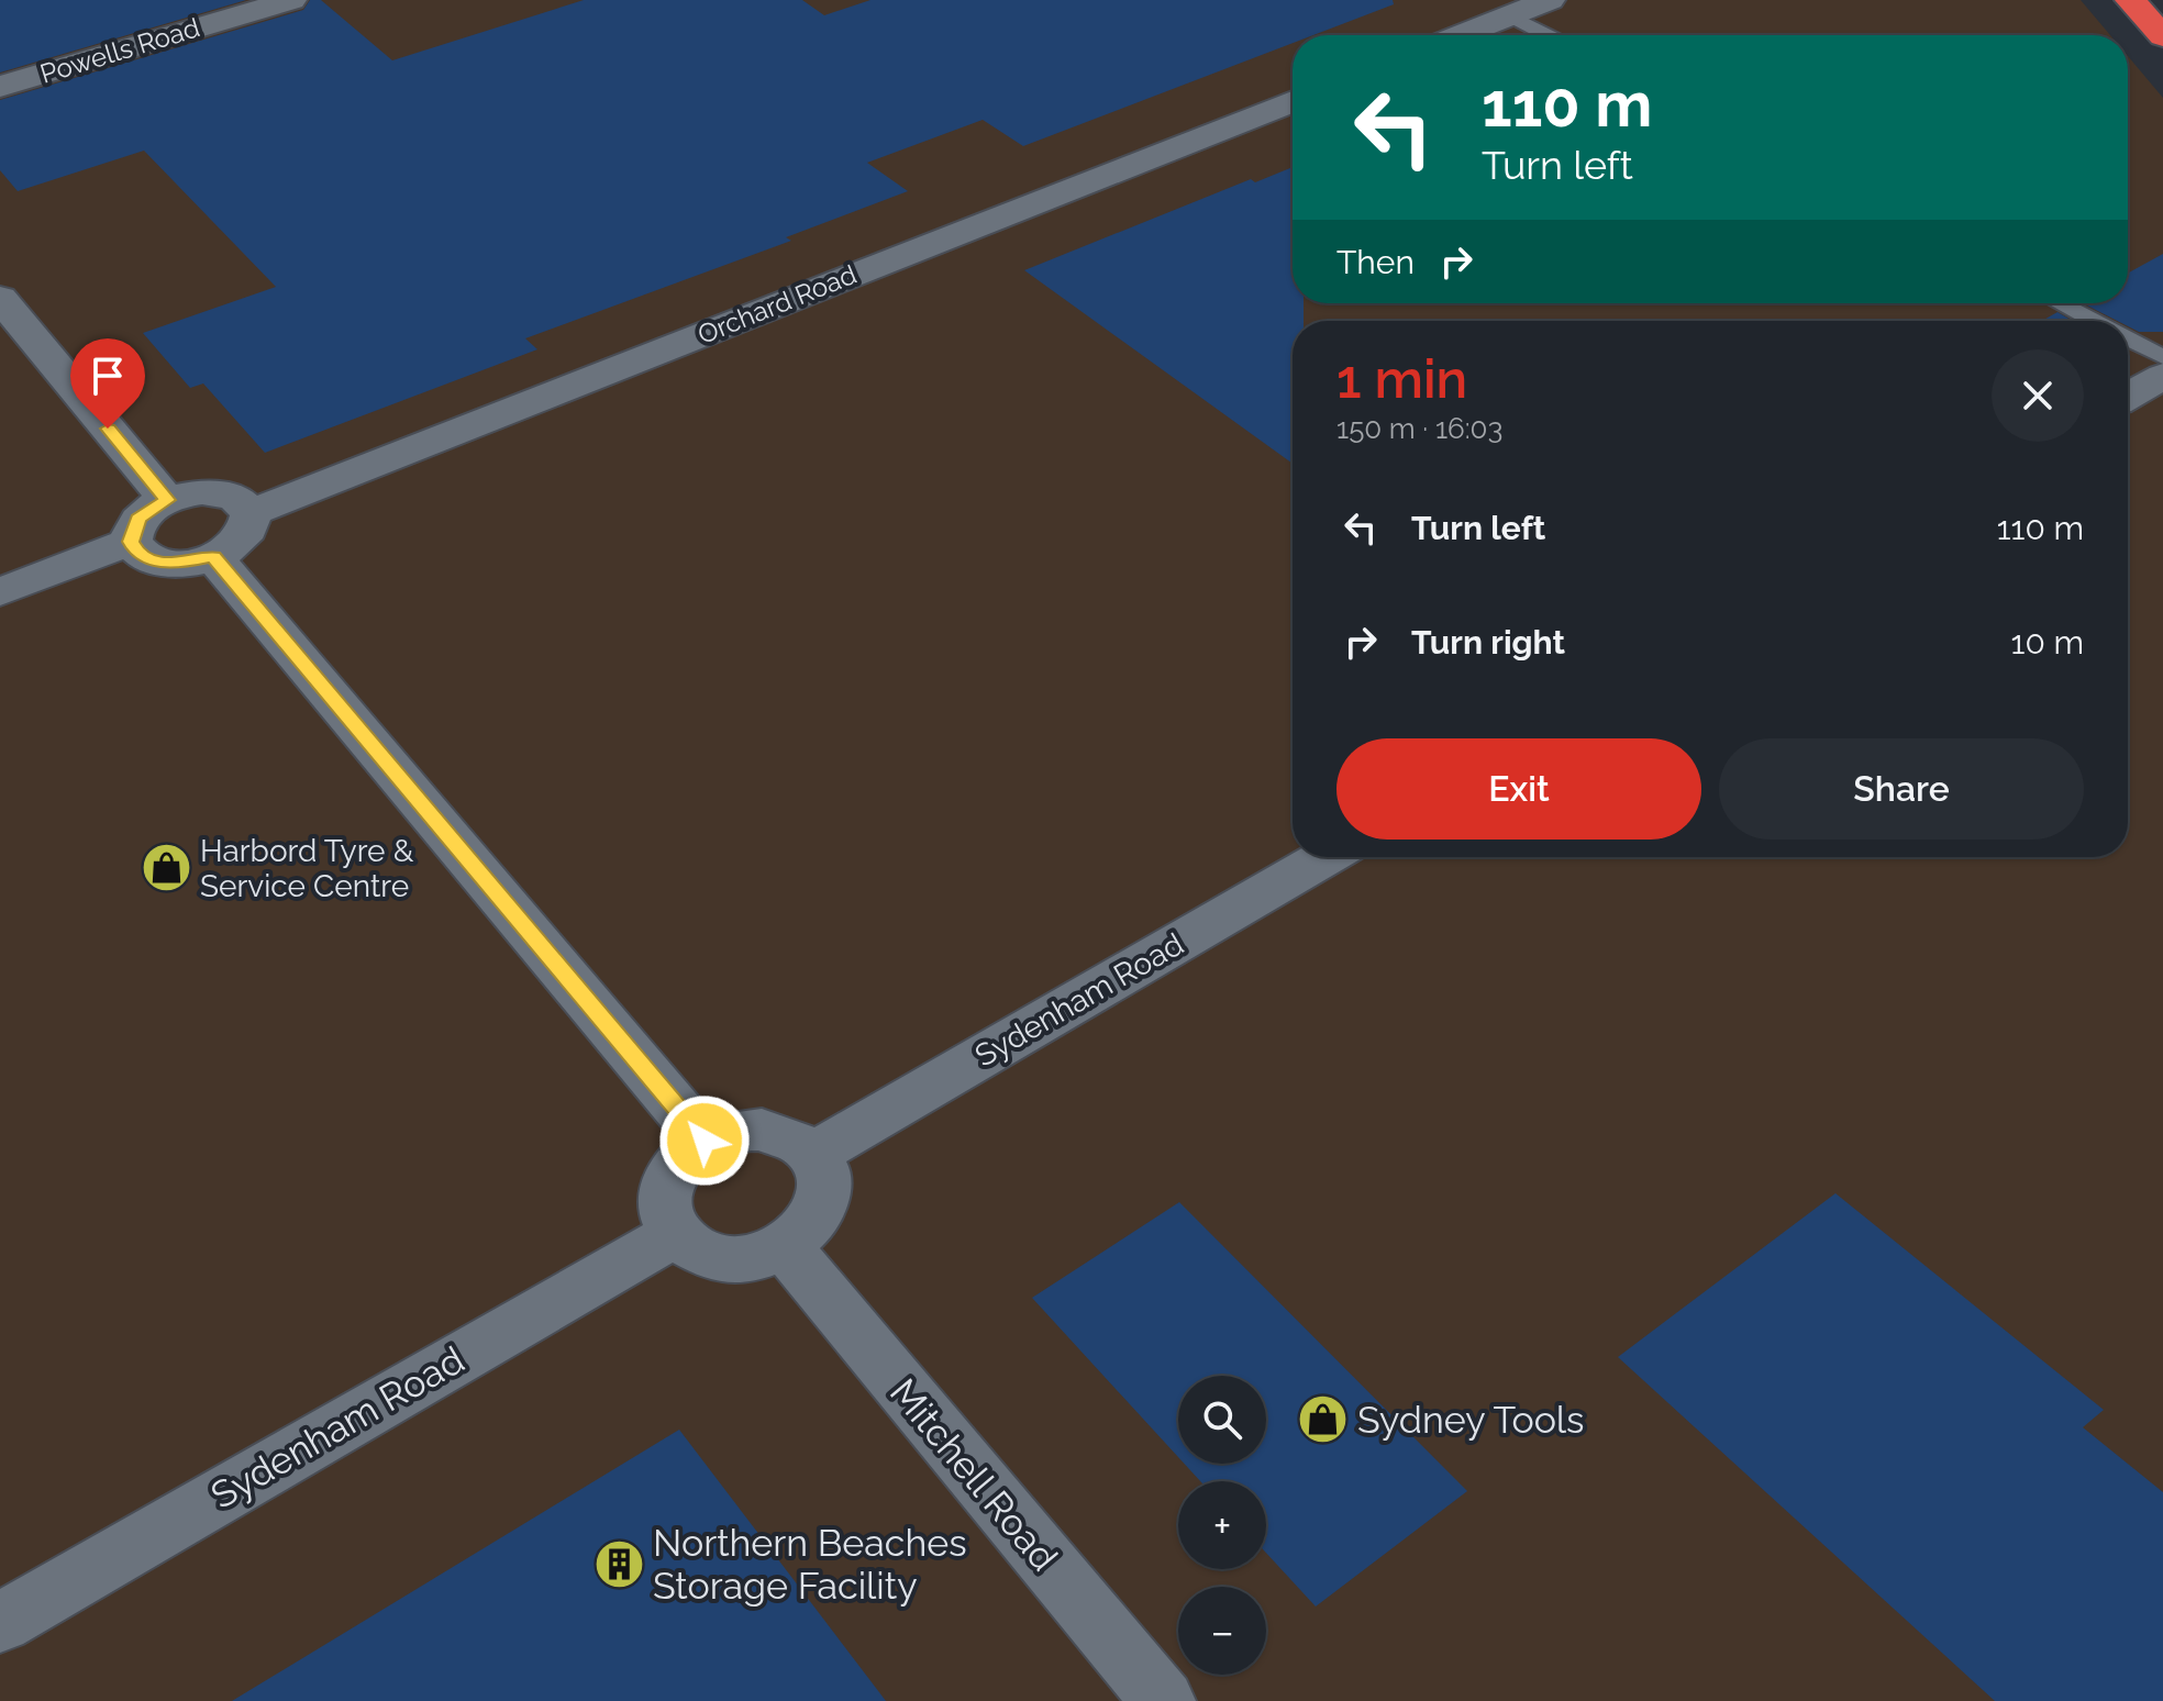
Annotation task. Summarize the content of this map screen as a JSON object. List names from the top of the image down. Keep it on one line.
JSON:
{"streets":{"street":["Powells Road","Orchard Road","Sydenham Road","Mitchell Road"]},"crossings":[["Sydenham Road","Mitchell Road"]],"places":{"shop":["Harbord Tyre & Service Centre","Sydney Tools"],"building":["Northern Beaches Storage Facility"]},"page":{"turn":["110 m","Turn left"],"then":"Then","heading":["1 min","150 m · 16:03"],"list":[{"name":"Turn left","value":"110 m"},{"name":"Turn right","value":"10 m"}],"buttons":["Exit","Share"],"map_buttons":["+","−"]}}
